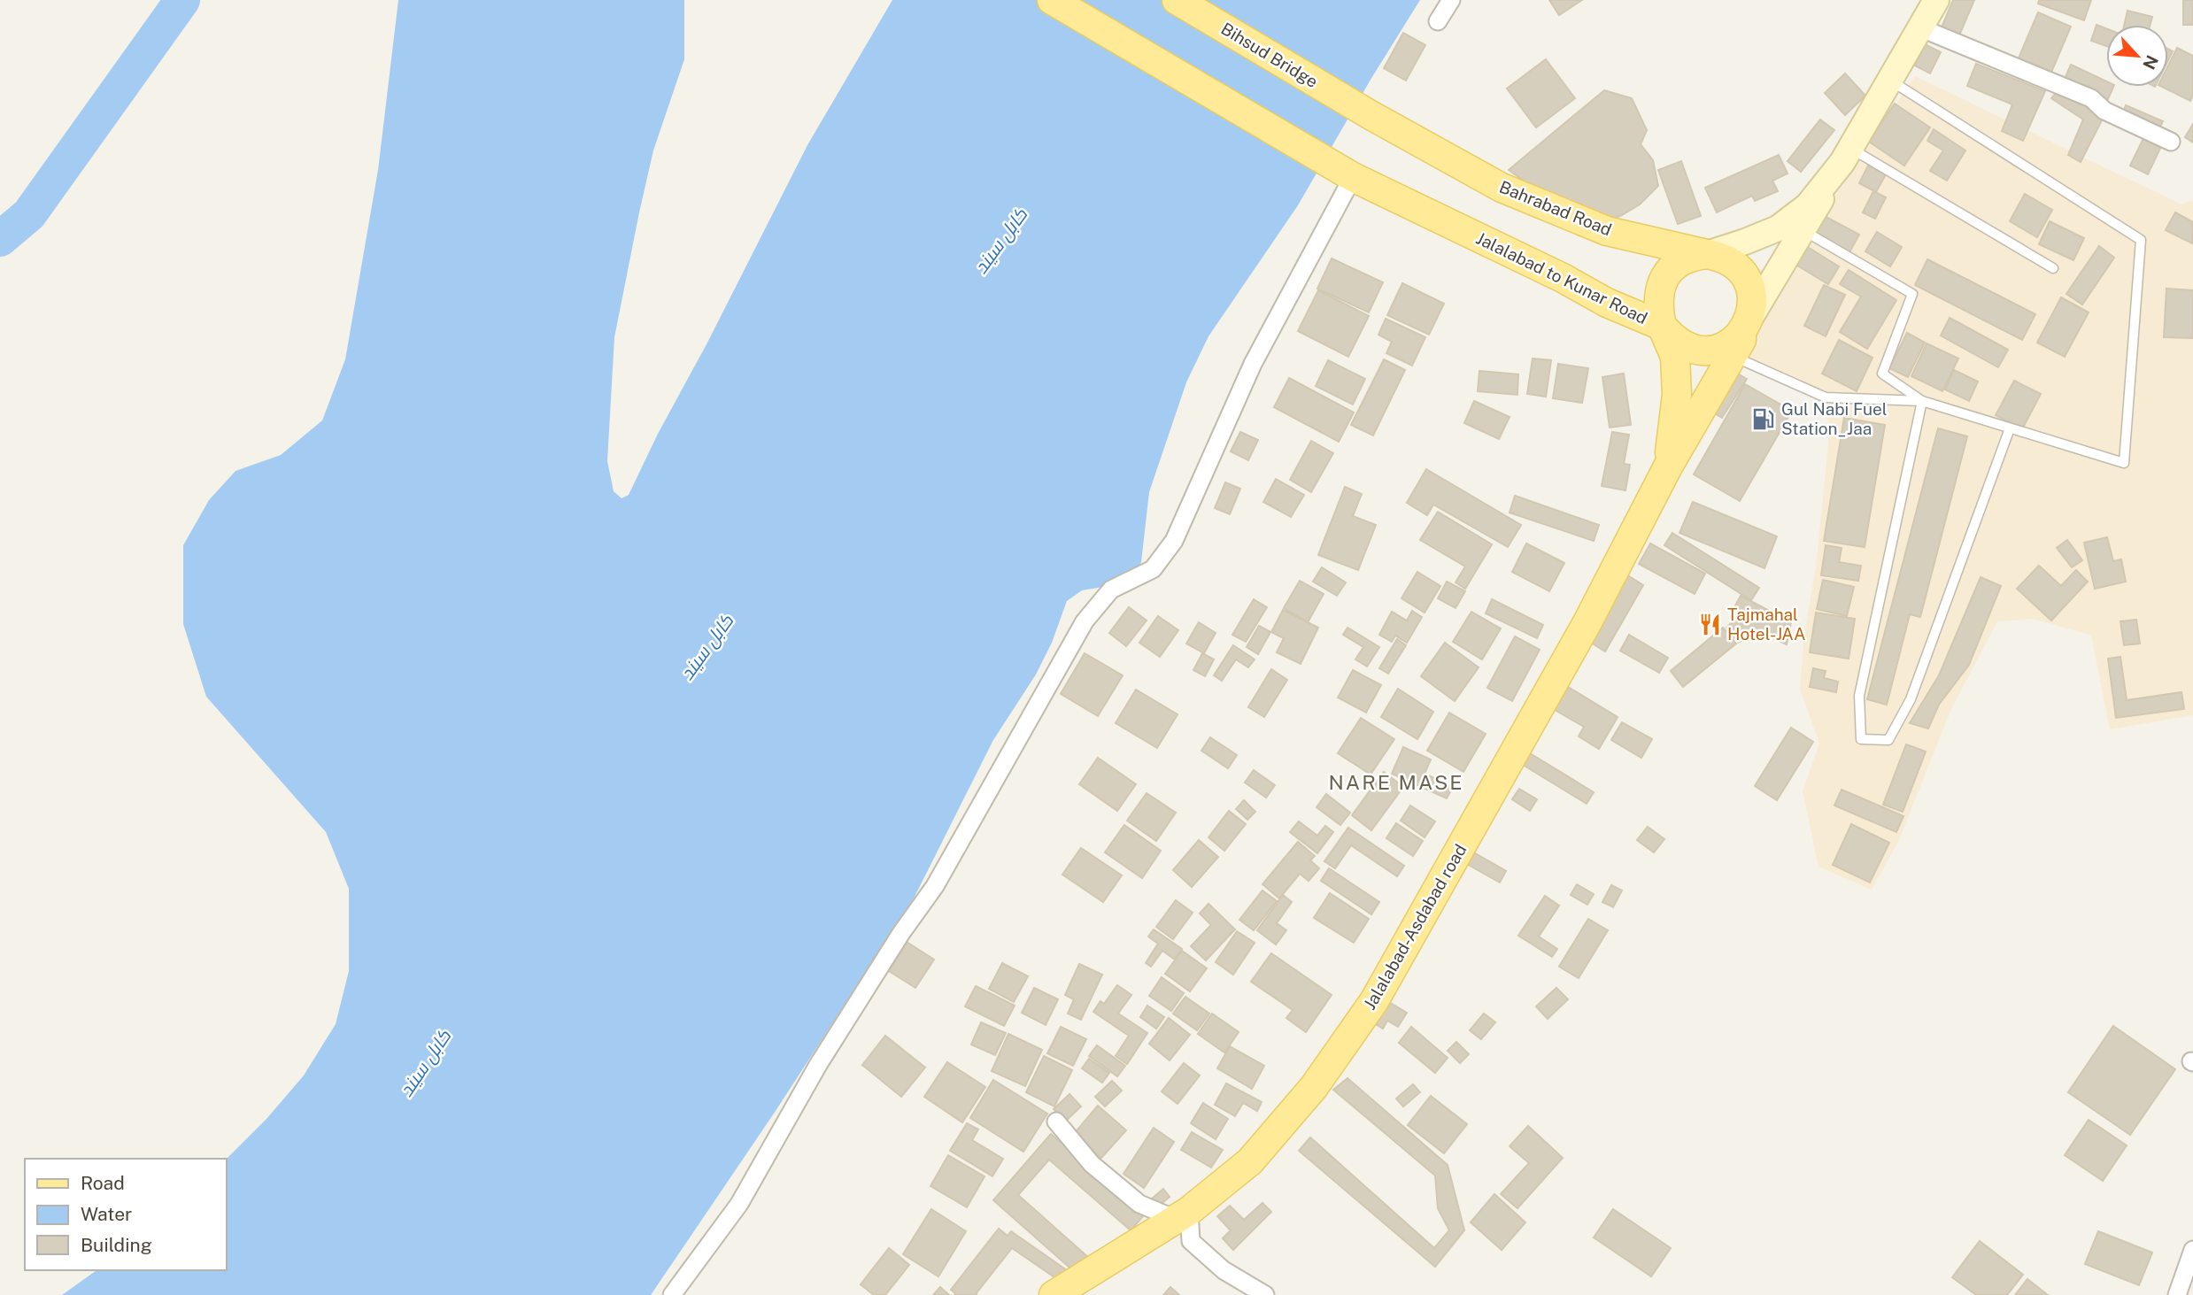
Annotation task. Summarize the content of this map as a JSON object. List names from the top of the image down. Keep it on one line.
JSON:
{"streets":{"main road":["Bihsud Bridge","Bahrabad Road","Jalalabad to Kunar Road","Jalalabad-Asdabad road"]},"crossings":[["Bihsud Bridge","Bahrabad Road"],["Bahrabad Road","Jalalabad to Kunar Road"],["Bahrabad Road","Jalalabad-Asdabad road"],["Jalalabad to Kunar Road","Jalalabad-Asdabad road"]],"districts":["NARE MASE"],"water":["کابل سيند"],"places":{"fuel station":["Gul Nabi Fuel Station_Jaa"],"restaurant":["Tajmahal Hotel-JAA"]},"legend":["Road","Water","Building"],"north":"bottom right"}
